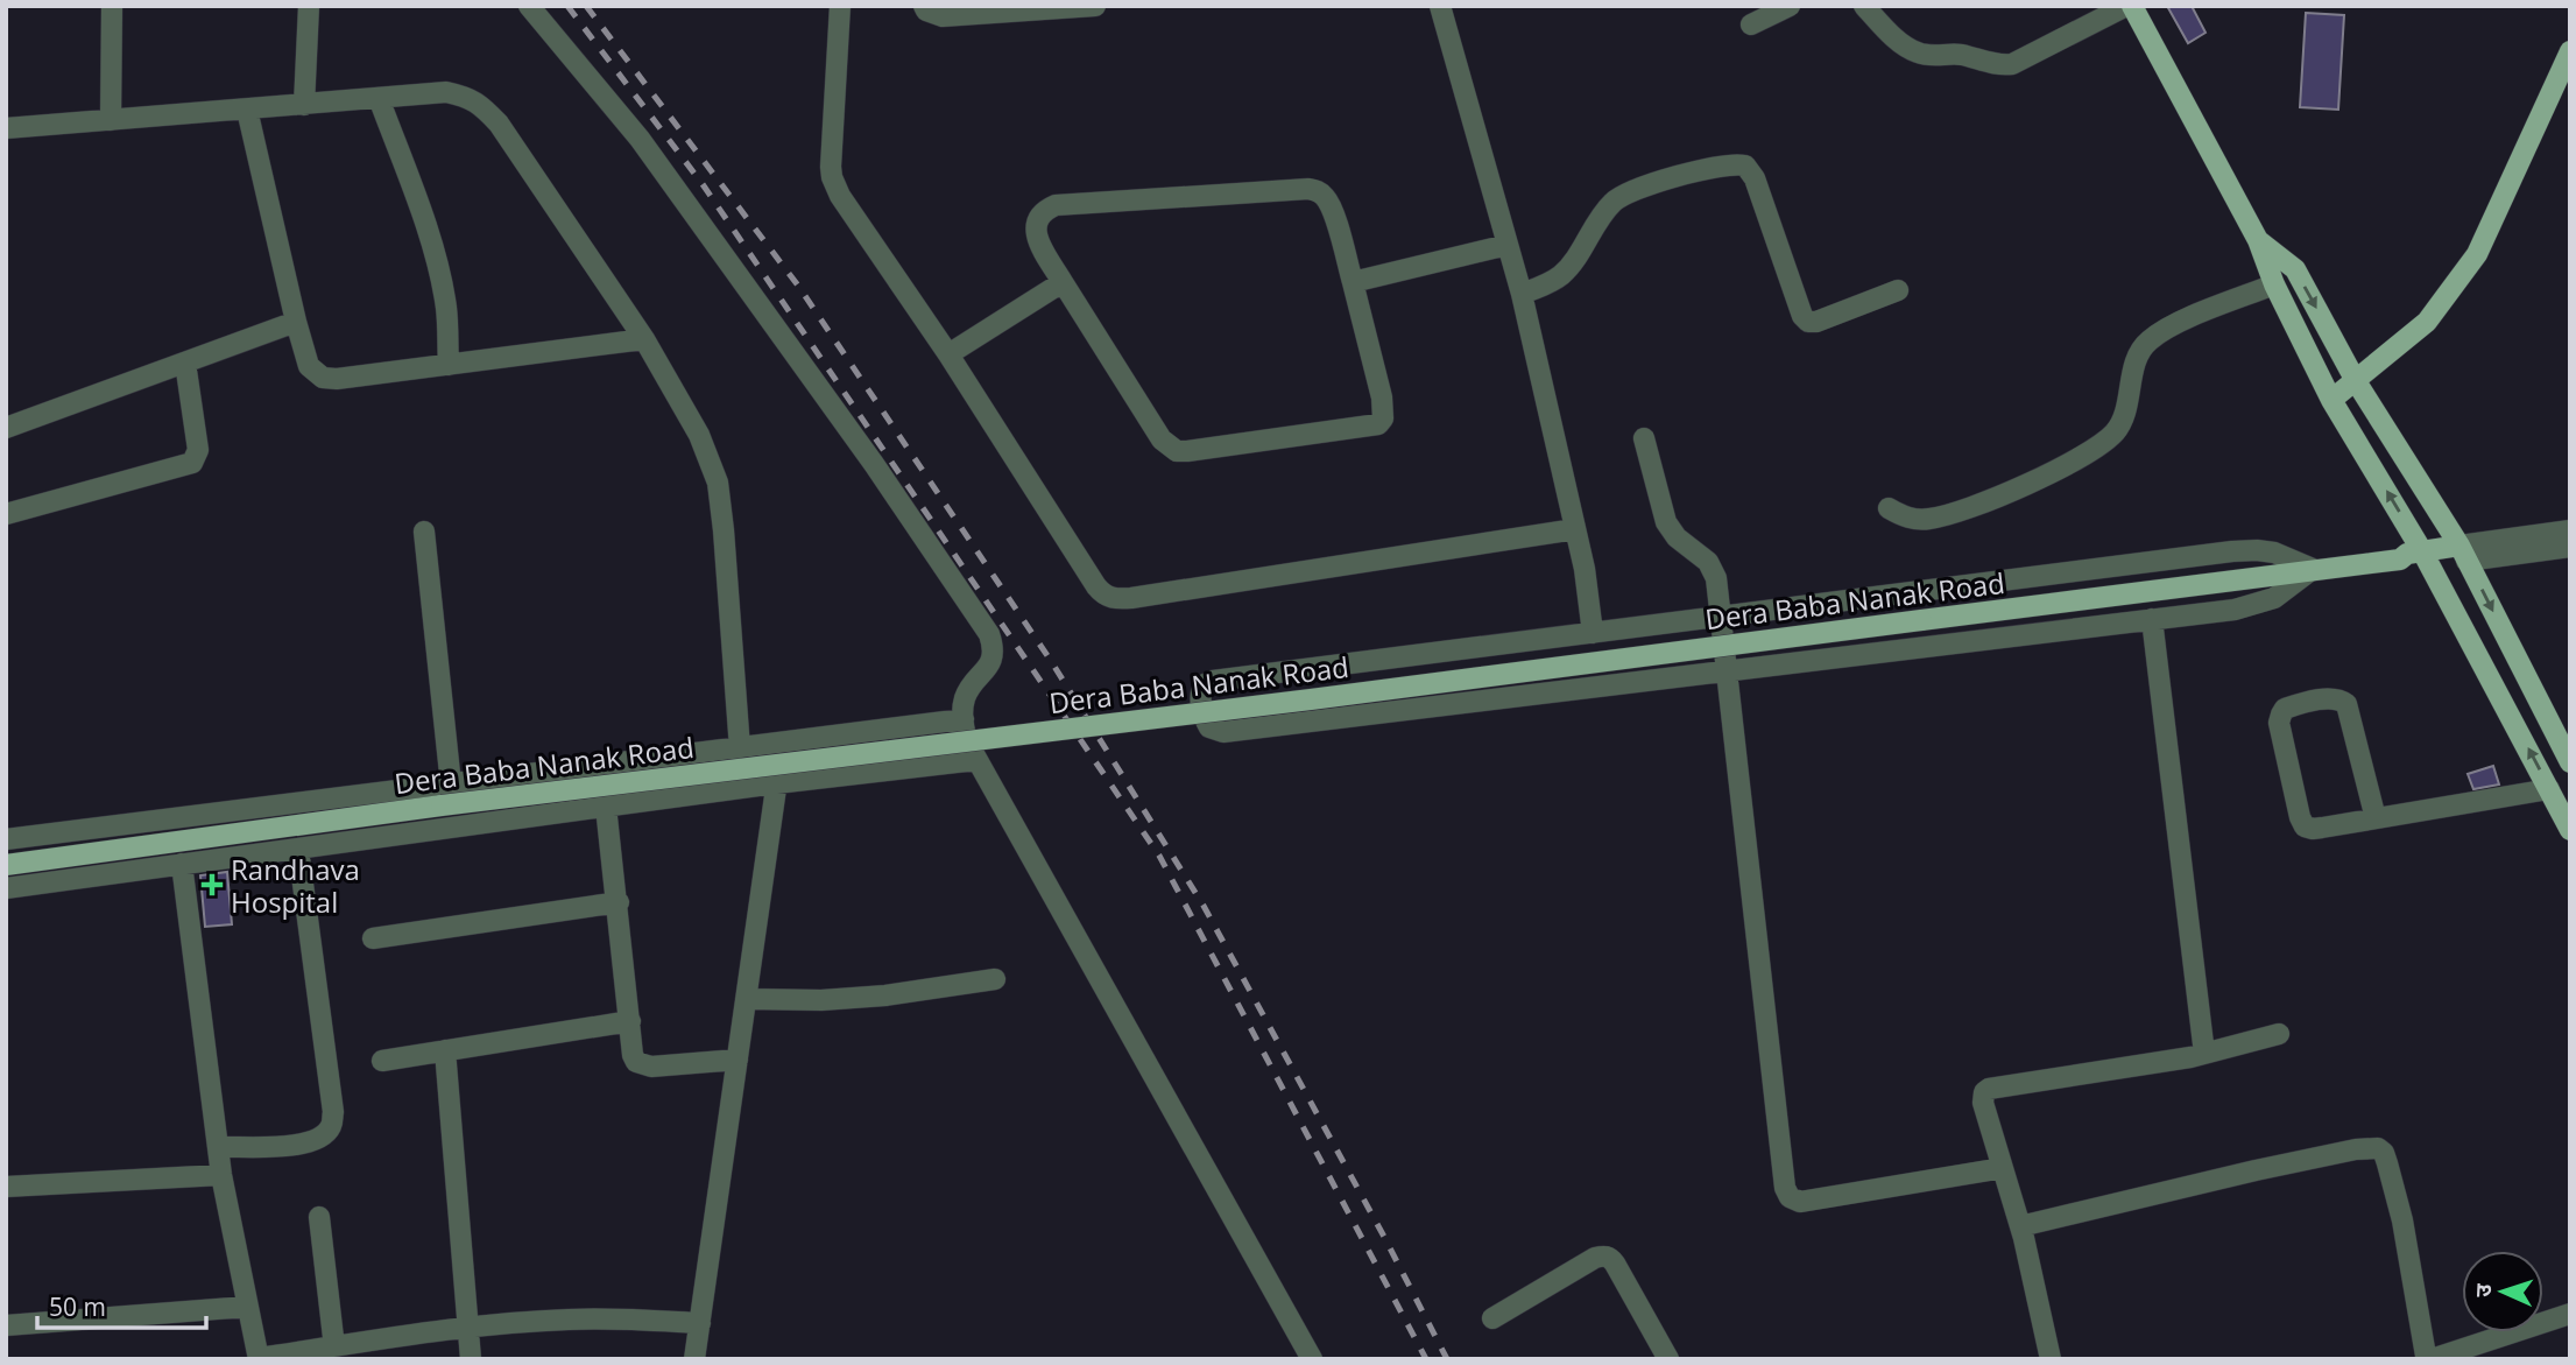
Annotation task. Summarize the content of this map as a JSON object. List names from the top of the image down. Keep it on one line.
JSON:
{"streets":{"main road":["Dera Baba Nanak Road"]},"places":{"health":["Randhava Hospital"]},"scale_bar":"50 m","north":"left"}
